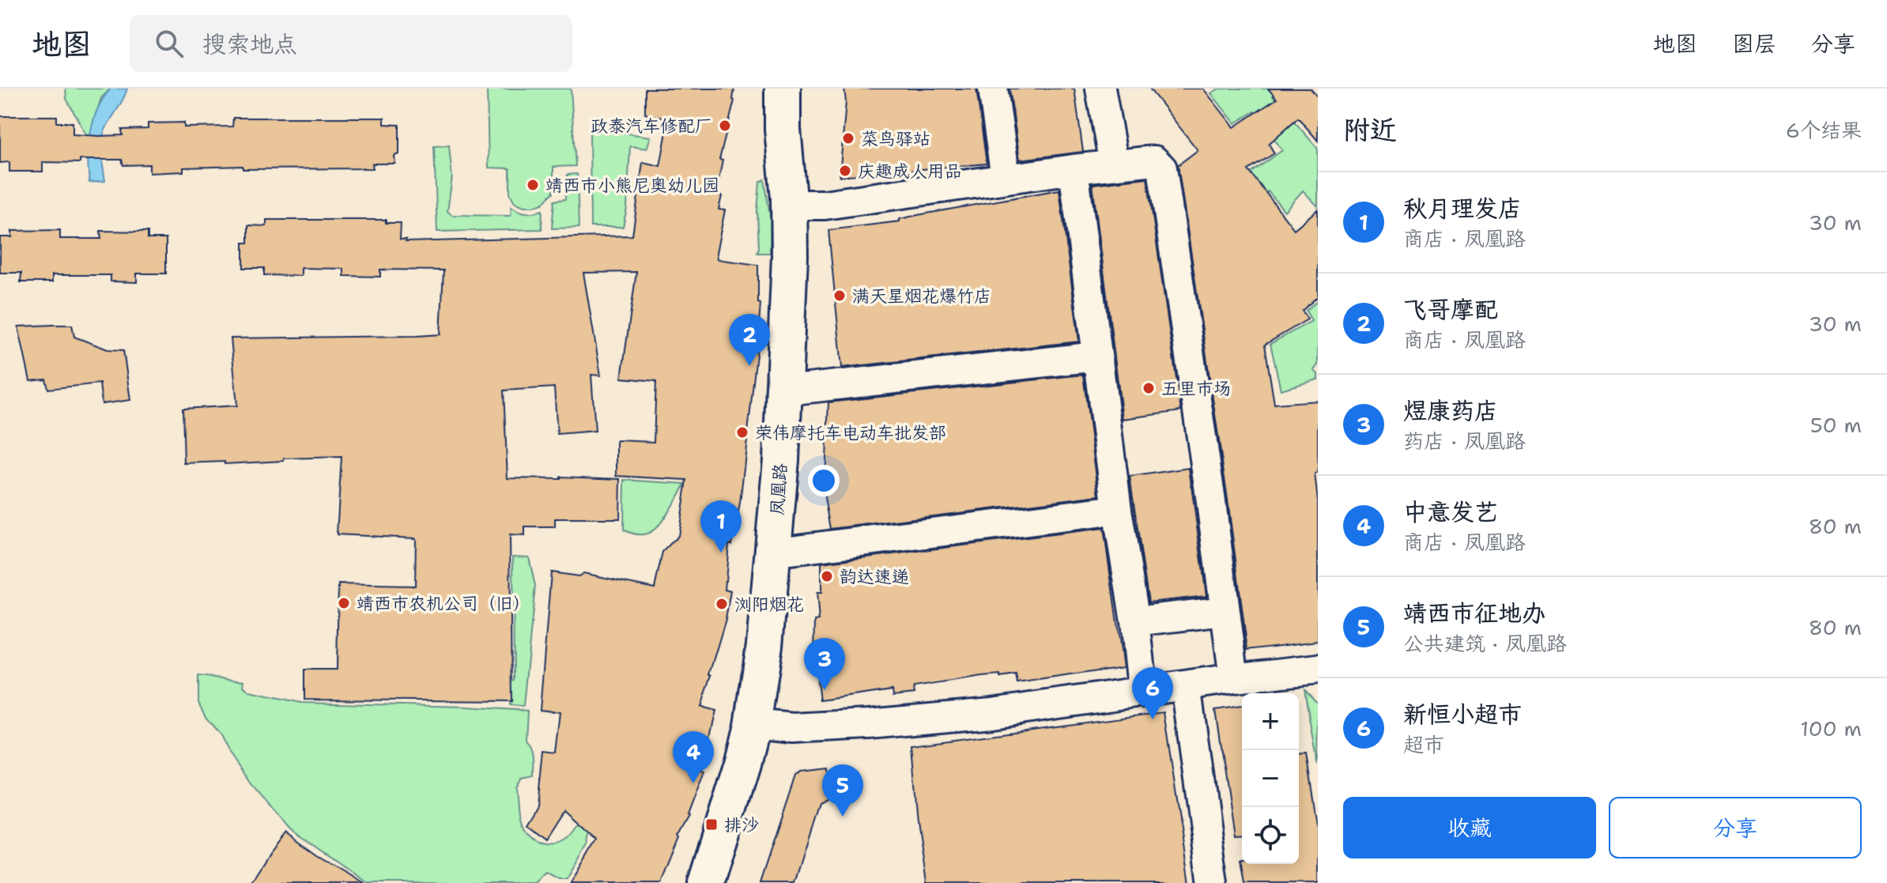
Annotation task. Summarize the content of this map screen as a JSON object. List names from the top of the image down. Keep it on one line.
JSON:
{"streets":{"main road":["凤凰路"]},"places":{"other":["政泰汽车修配厂","菜鸟驿站","庆趣成人用品","靖西市小熊尼奥幼儿园","满天星烟花爆竹店","五里市场","荣伟摩托车电动车批发部","韵达速递","靖西市农机公司（旧）","浏阳烟花"],"transit":["排沙"]},"page":{"header":"地图","search":"搜索地点","nav":["地图","图层","分享"],"heading":["附近","6个结果"],"list":[{"mark":"1","name":"秋月理发店","note":"商店 · 凤凰路","value":"30 m"},{"mark":"2","name":"飞哥摩配","note":"商店 · 凤凰路","value":"30 m"},{"mark":"3","name":"煜康药店","note":"药店 · 凤凰路","value":"50 m"},{"mark":"4","name":"中意发艺","note":"商店 · 凤凰路","value":"80 m"},{"mark":"5","name":"靖西市征地办","note":"公共建筑 · 凤凰路","value":"80 m"},{"mark":"6","name":"新恒小超市","note":"超市","value":"100 m"}],"pins":["2","1","3","6","4","5"],"map_buttons":["+","−"],"buttons":["收藏","分享"]}}
